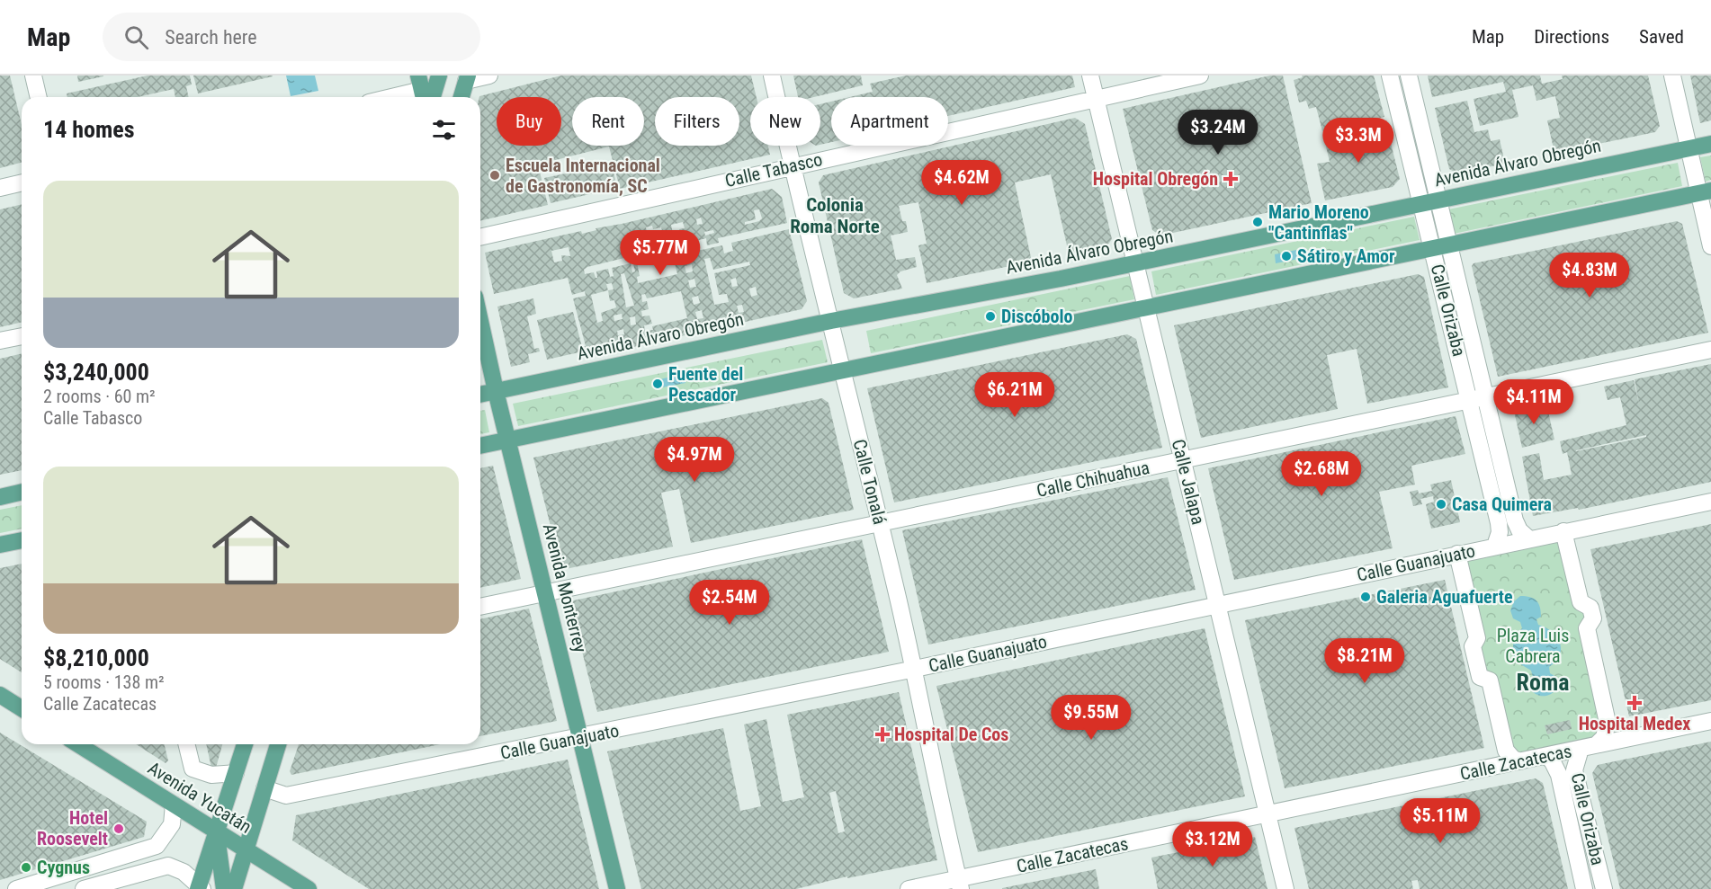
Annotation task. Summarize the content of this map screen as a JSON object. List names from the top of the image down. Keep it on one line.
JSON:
{"streets":{"main road":["Avenida Álvaro Obregón","Avenida Monterrey","Avenida Yucatán"],"street":["Calle Tabasco","Calle Orizaba","Calle Chihuahua","Calle Tonalá","Calle Jalapa","Calle Guanajuato","Calle Zacatecas"]},"crossings":[["Avenida Álvaro Obregón","Calle Orizaba"],["Avenida Álvaro Obregón","Calle Tonalá"],["Avenida Álvaro Obregón","Calle Jalapa"],["Avenida Álvaro Obregón","Avenida Monterrey"],["Calle Tabasco","Calle Tonalá"],["Calle Tabasco","Calle Jalapa"],["Calle Orizaba","Calle Chihuahua"],["Calle Orizaba","Calle Guanajuato"],["Calle Orizaba","Calle Zacatecas"],["Calle Chihuahua","Calle Tonalá"],["Calle Chihuahua","Calle Jalapa"],["Calle Chihuahua","Avenida Monterrey"],["Calle Tonalá","Calle Guanajuato"],["Calle Tonalá","Calle Zacatecas"],["Calle Jalapa","Calle Guanajuato"],["Calle Jalapa","Calle Zacatecas"],["Calle Guanajuato","Avenida Monterrey"]],"districts":["Colonia Roma Norte","Roma"],"parks":["Plaza Luis Cabrera"],"places":{"other":["Escuela Internacional de Gastronomía, SC","Mario Moreno \"Cantinflas\"","Sátiro y Amor","Discóbolo","Fuente del Pescador","Casa Quimera","Galeria Aguafuerte","Hotel Roosevelt","Cygnus"],"health":["Hospital Obregón","Hospital Medex","Hospital De Cos"]},"page":{"header":"Map","search":"Search here","nav":["Map","Directions","Saved"],"chip":["Buy","Rent","Filters","New","Apartment"],"heading":"14 homes","price":["$3.24M","$3.3M","$4.62M","$5.77M","$4.83M","$6.21M","$4.11M","$4.97M","$2.68M","$2.54M","$8.21M","$9.55M","$5.11M","$3.12M"],"list":[{"name":"$3,240,000","note":"2 rooms · 60 m² · Calle Tabasco"},{"name":"$8,210,000","note":"5 rooms · 138 m² · Calle Zacatecas"}]}}
